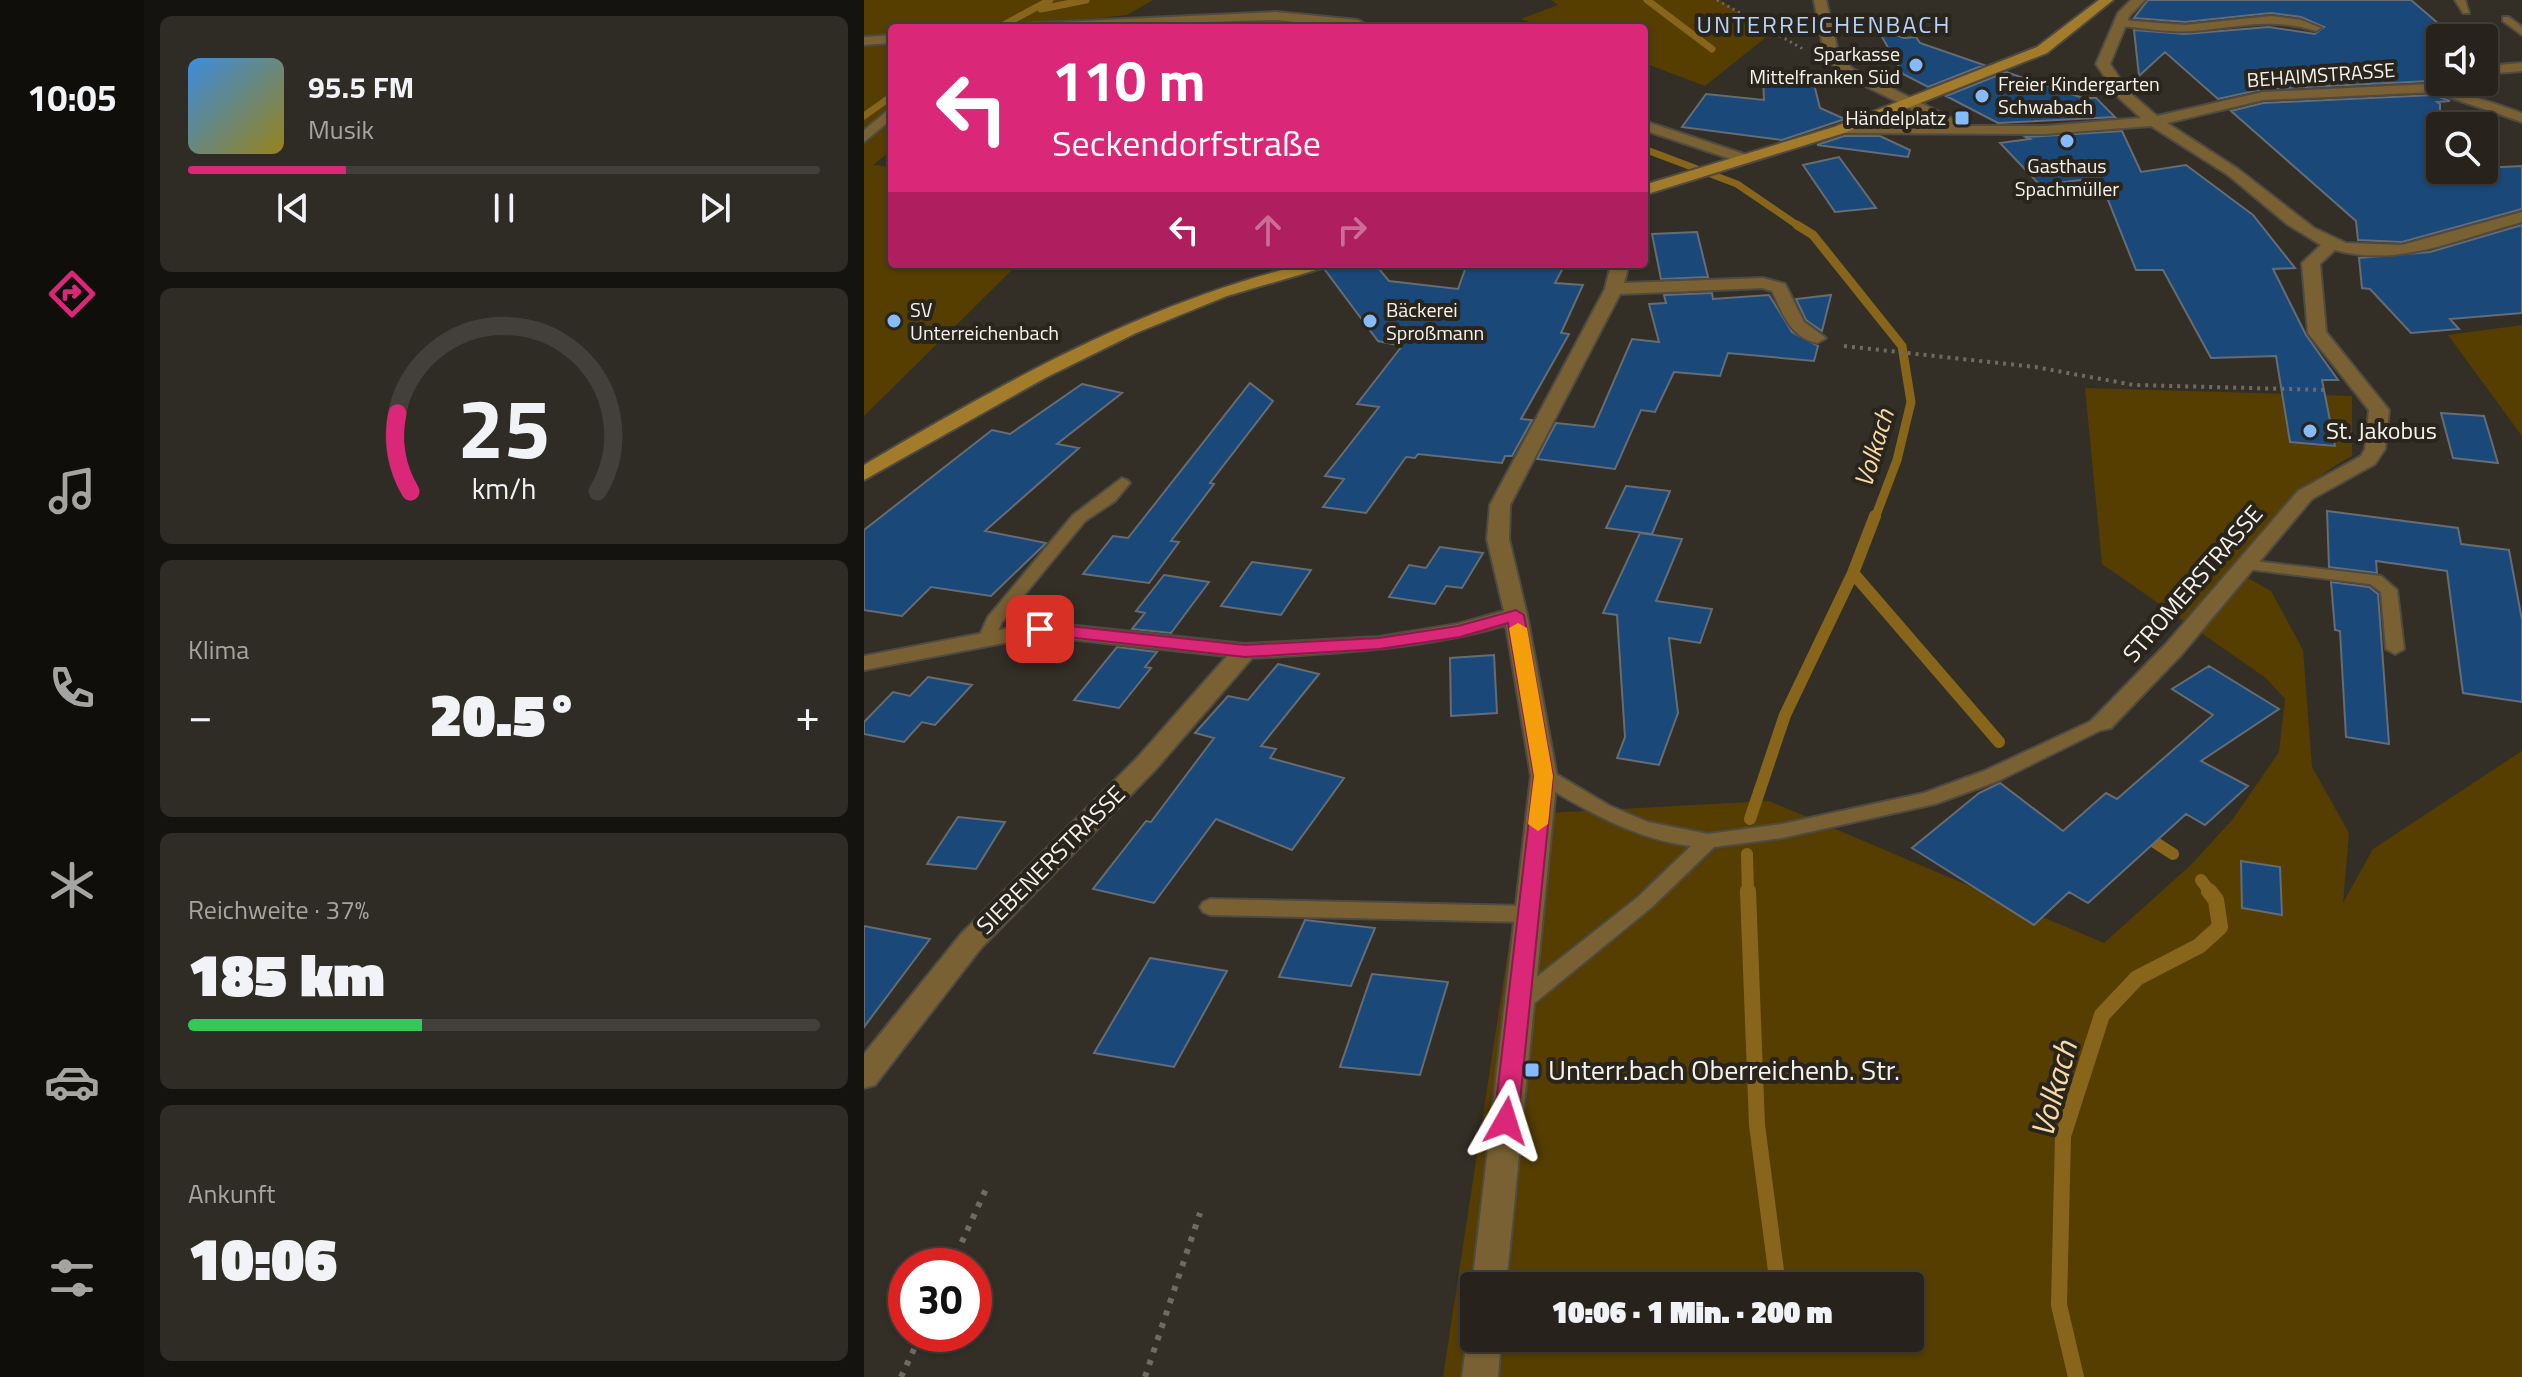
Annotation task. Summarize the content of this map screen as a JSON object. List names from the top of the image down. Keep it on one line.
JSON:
{"streets":{"street":["BEHAIMSTRASSE","STROMERSTRASSE","SIEBENERSTRASSE"]},"districts":["UNTERREICHENBACH"],"water":["Volkach"],"places":{"other":["Sparkasse Mittelfranken Süd","Freier Kindergarten Schwabach","Gasthaus Spachmüller","SV Unterreichenbach","Bäckerei Sproßmann","St. Jakobus"],"transit":["Händelplatz","Unterr.bach Oberreichenb. Str."]},"page":{"tabs":"10:05","turn":["110 m","Seckendorfstraße"],"song":["95.5 FM","Musik"],"tile":["Klima",["Reichweite · 37%","185 km"],["Ankunft","10:06"]],"heat":["−","20.5°","+"],"limit":"30","trip":"10:06 · 1 Min. · 200 m","gauge":["25","km/h"]}}
